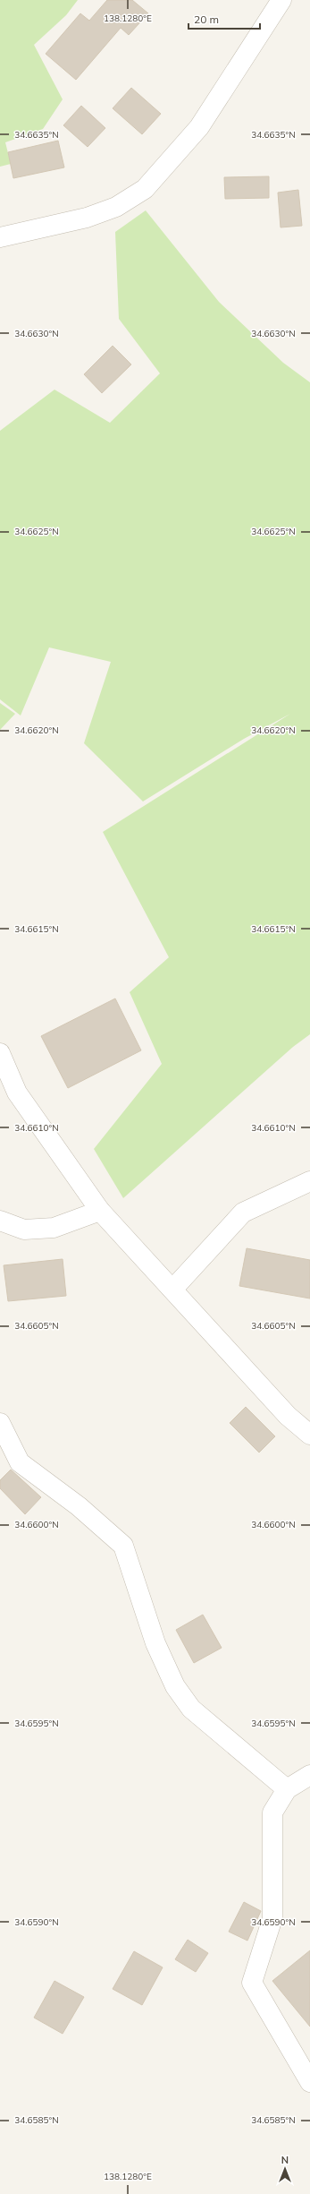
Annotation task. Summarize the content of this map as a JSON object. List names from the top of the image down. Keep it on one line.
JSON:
{"scale_bar":"20 m","north":"top","coordinates":["138.1280°E","34.6635°N","34.6630°N","34.6625°N","34.6620°N","34.6615°N","34.6610°N","34.6605°N","34.6600°N","34.6595°N","34.6590°N","34.6585°N"]}
